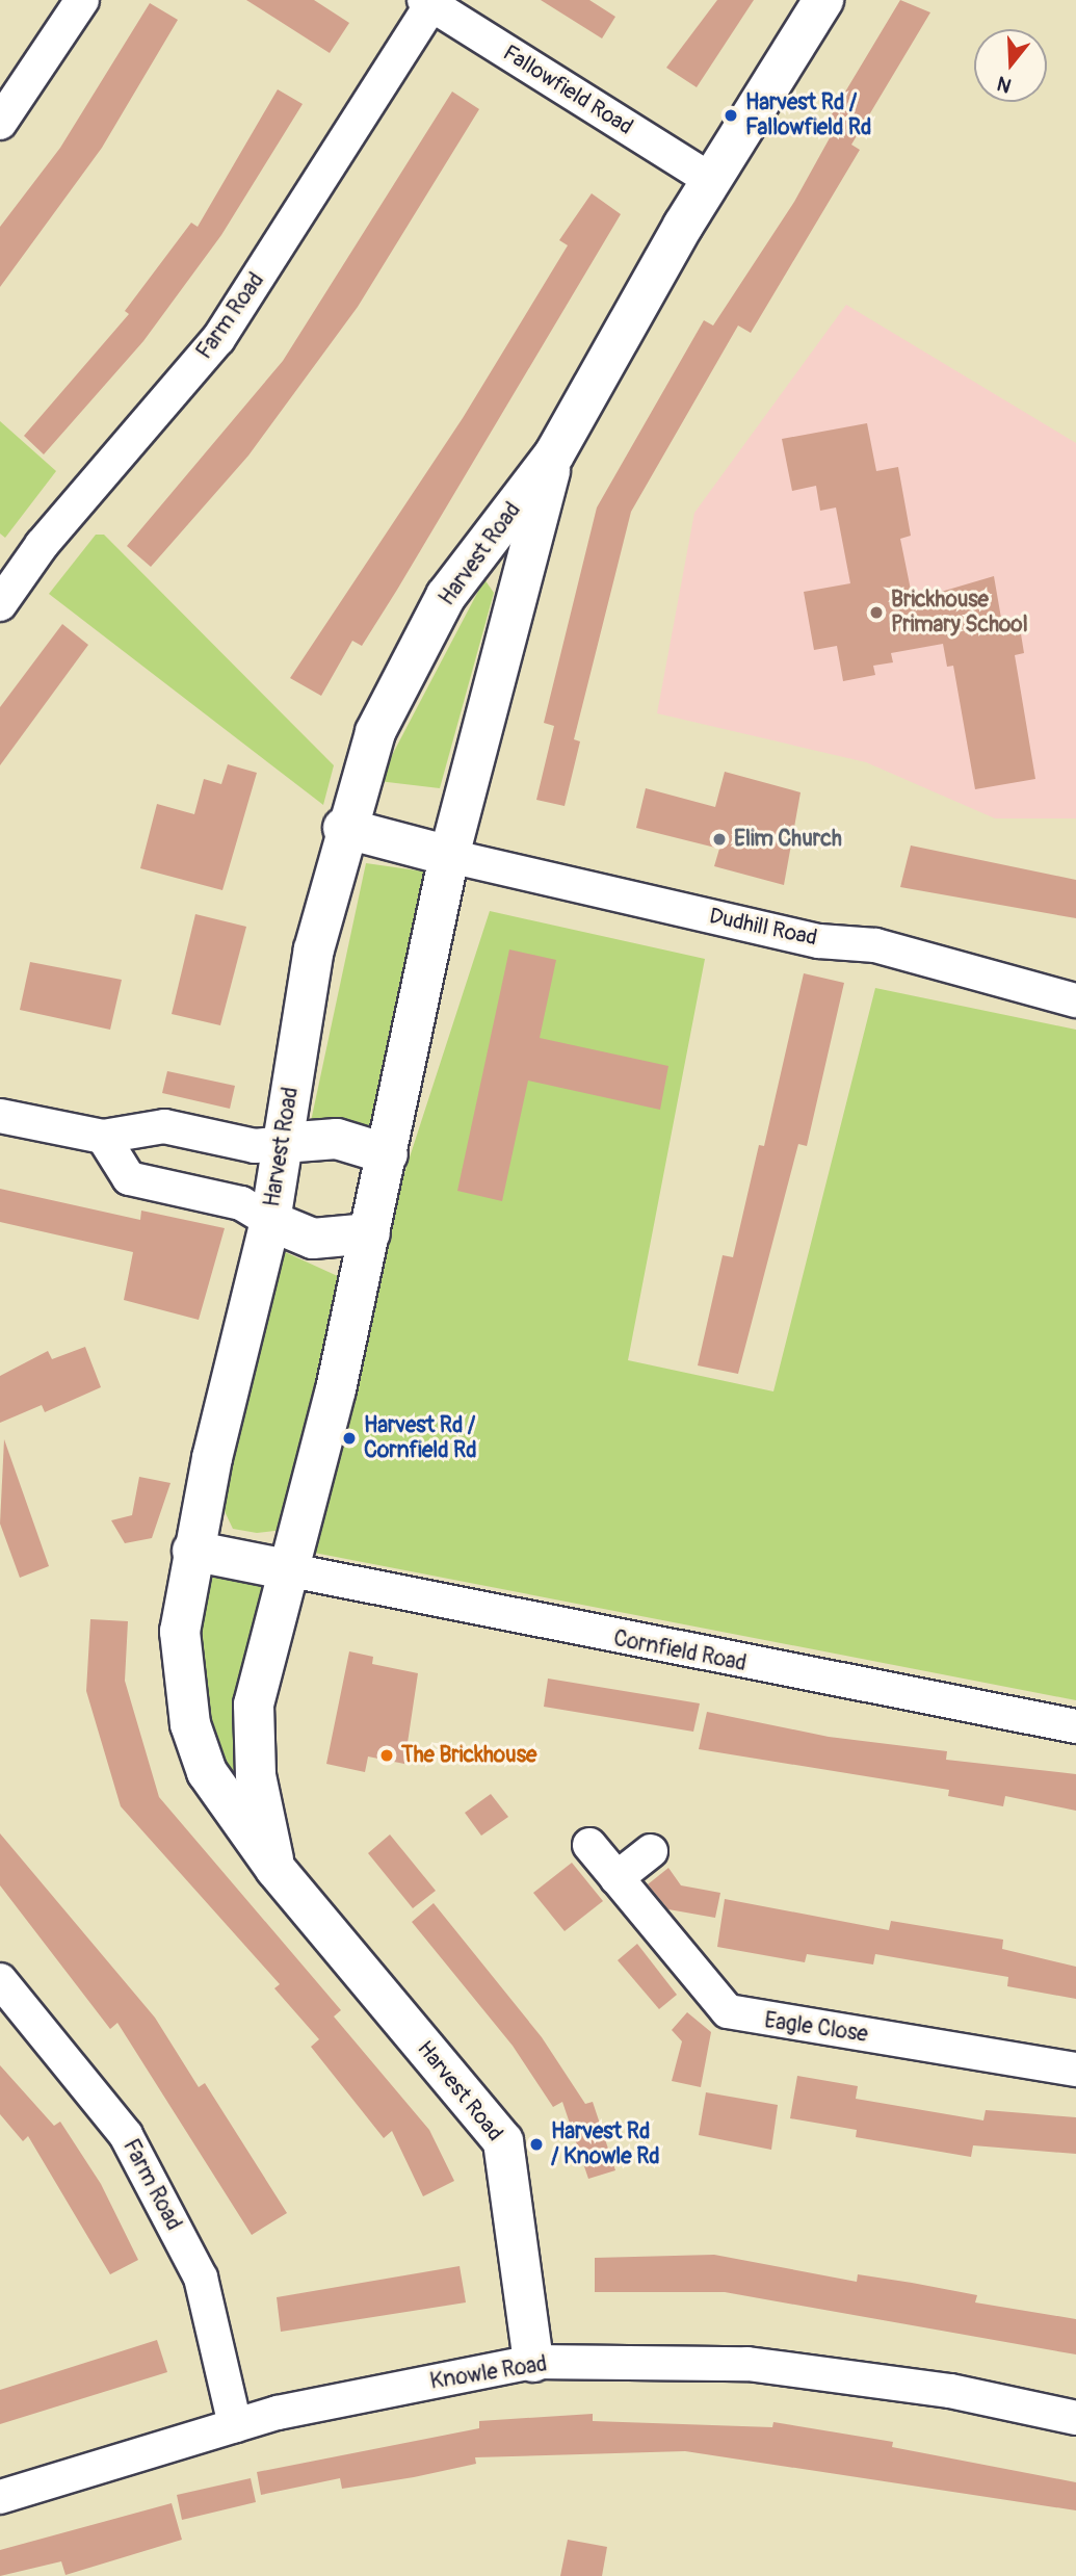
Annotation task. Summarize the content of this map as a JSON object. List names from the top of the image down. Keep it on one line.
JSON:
{"streets":{"street":["Fallowfield Road","Farm Road","Harvest Road","Dudhill Road","Cornfield Road","Eagle Close","Knowle Road"]},"crossings":[["Fallowfield Road","Farm Road"],["Fallowfield Road","Harvest Road"],["Farm Road","Knowle Road"],["Harvest Road","Dudhill Road"],["Harvest Road","Cornfield Road"],["Harvest Road","Knowle Road"]],"places":["Harvest Rd / Fallowfield Rd","Brickhouse Primary School","Elim Church","Harvest Rd / Cornfield Rd","The Brickhouse","Harvest Rd / Knowle Rd"],"north":"bottom"}
